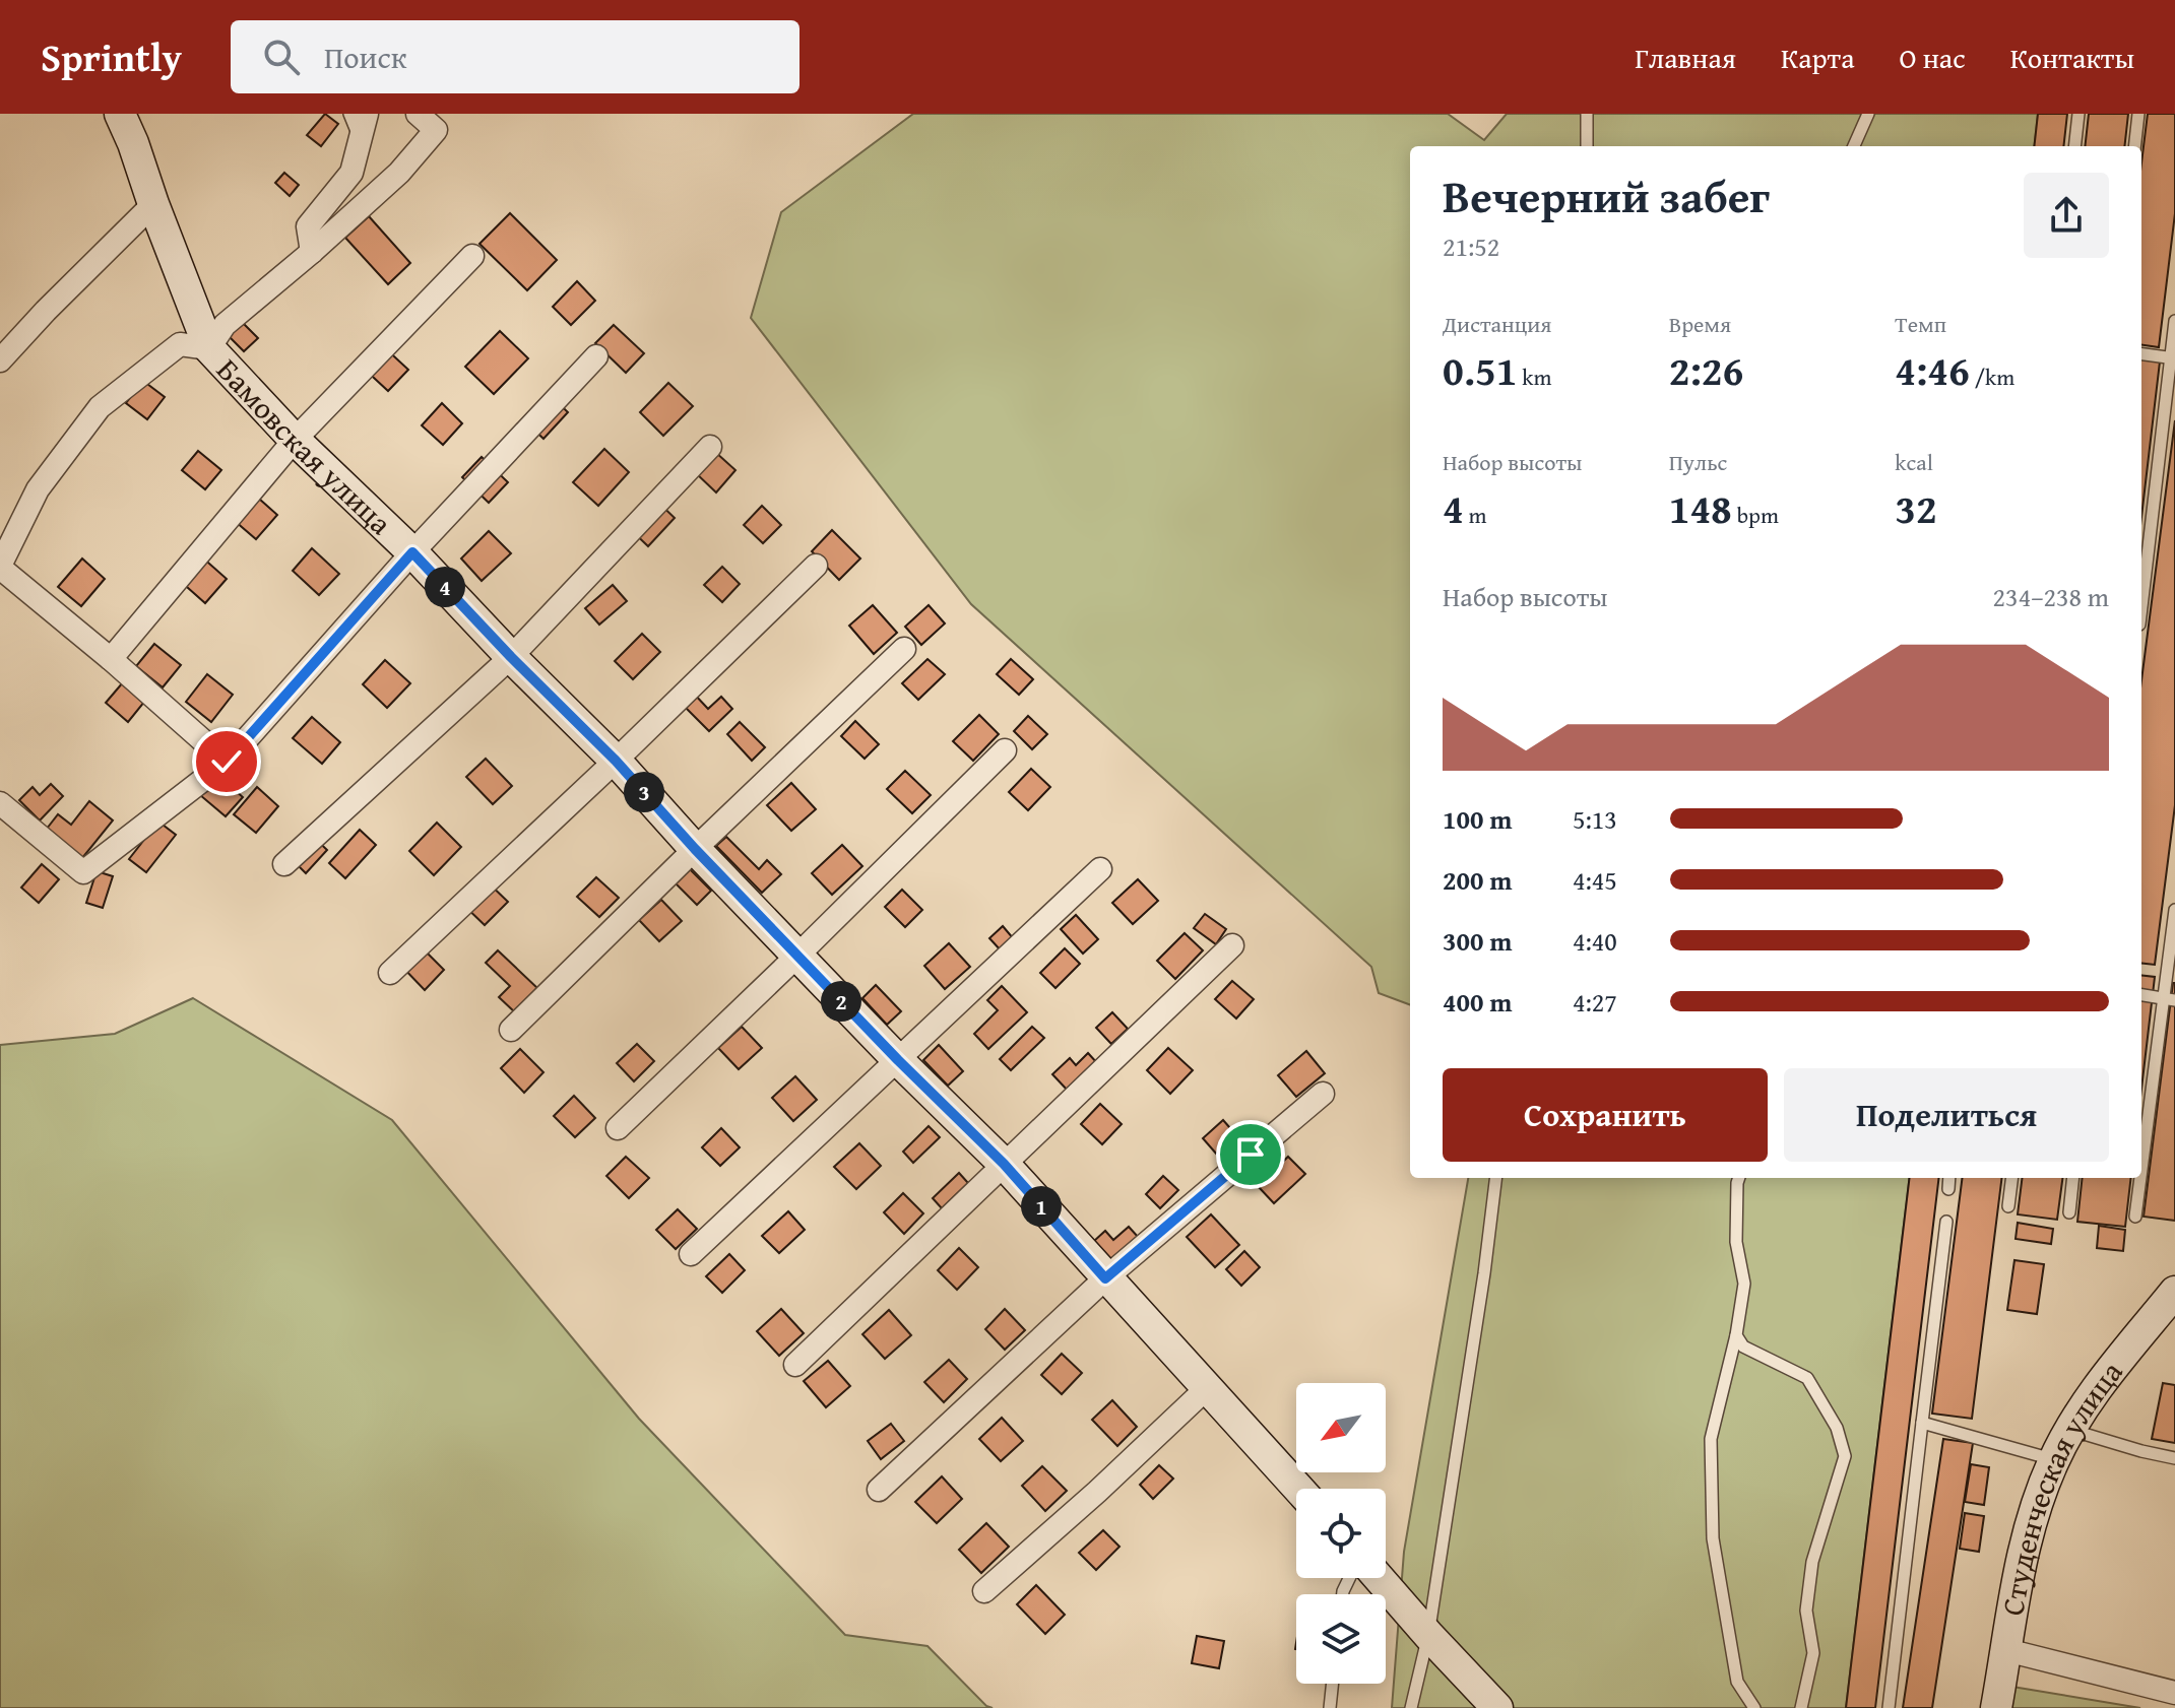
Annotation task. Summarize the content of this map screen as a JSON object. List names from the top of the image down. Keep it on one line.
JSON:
{"streets":{"street":["Бамовская улица","Студенческая улица"]},"north":"bottom left","page":{"header":"Sprintly","search":"Поиск","nav":["Главная","Карта","О нас","Контакты"],"heading":["Вечерний забег","21:52"],"stats":[["Дистанция","0.51 km"],["Время","2:26"],["Темп","4:46 /km"],["Набор высоты","4 m"],["Пульс","148 bpm"],["kcal","32"]],"chart":["Набор высоты","234–238 m"],"pins":["4","3","2","1"],"list":[{"name":"100 m","note":"5:13"},{"name":"200 m","note":"4:45"},{"name":"300 m","note":"4:40"},{"name":"400 m","note":"4:27"}],"buttons":["Сохранить","Поделиться"]}}
